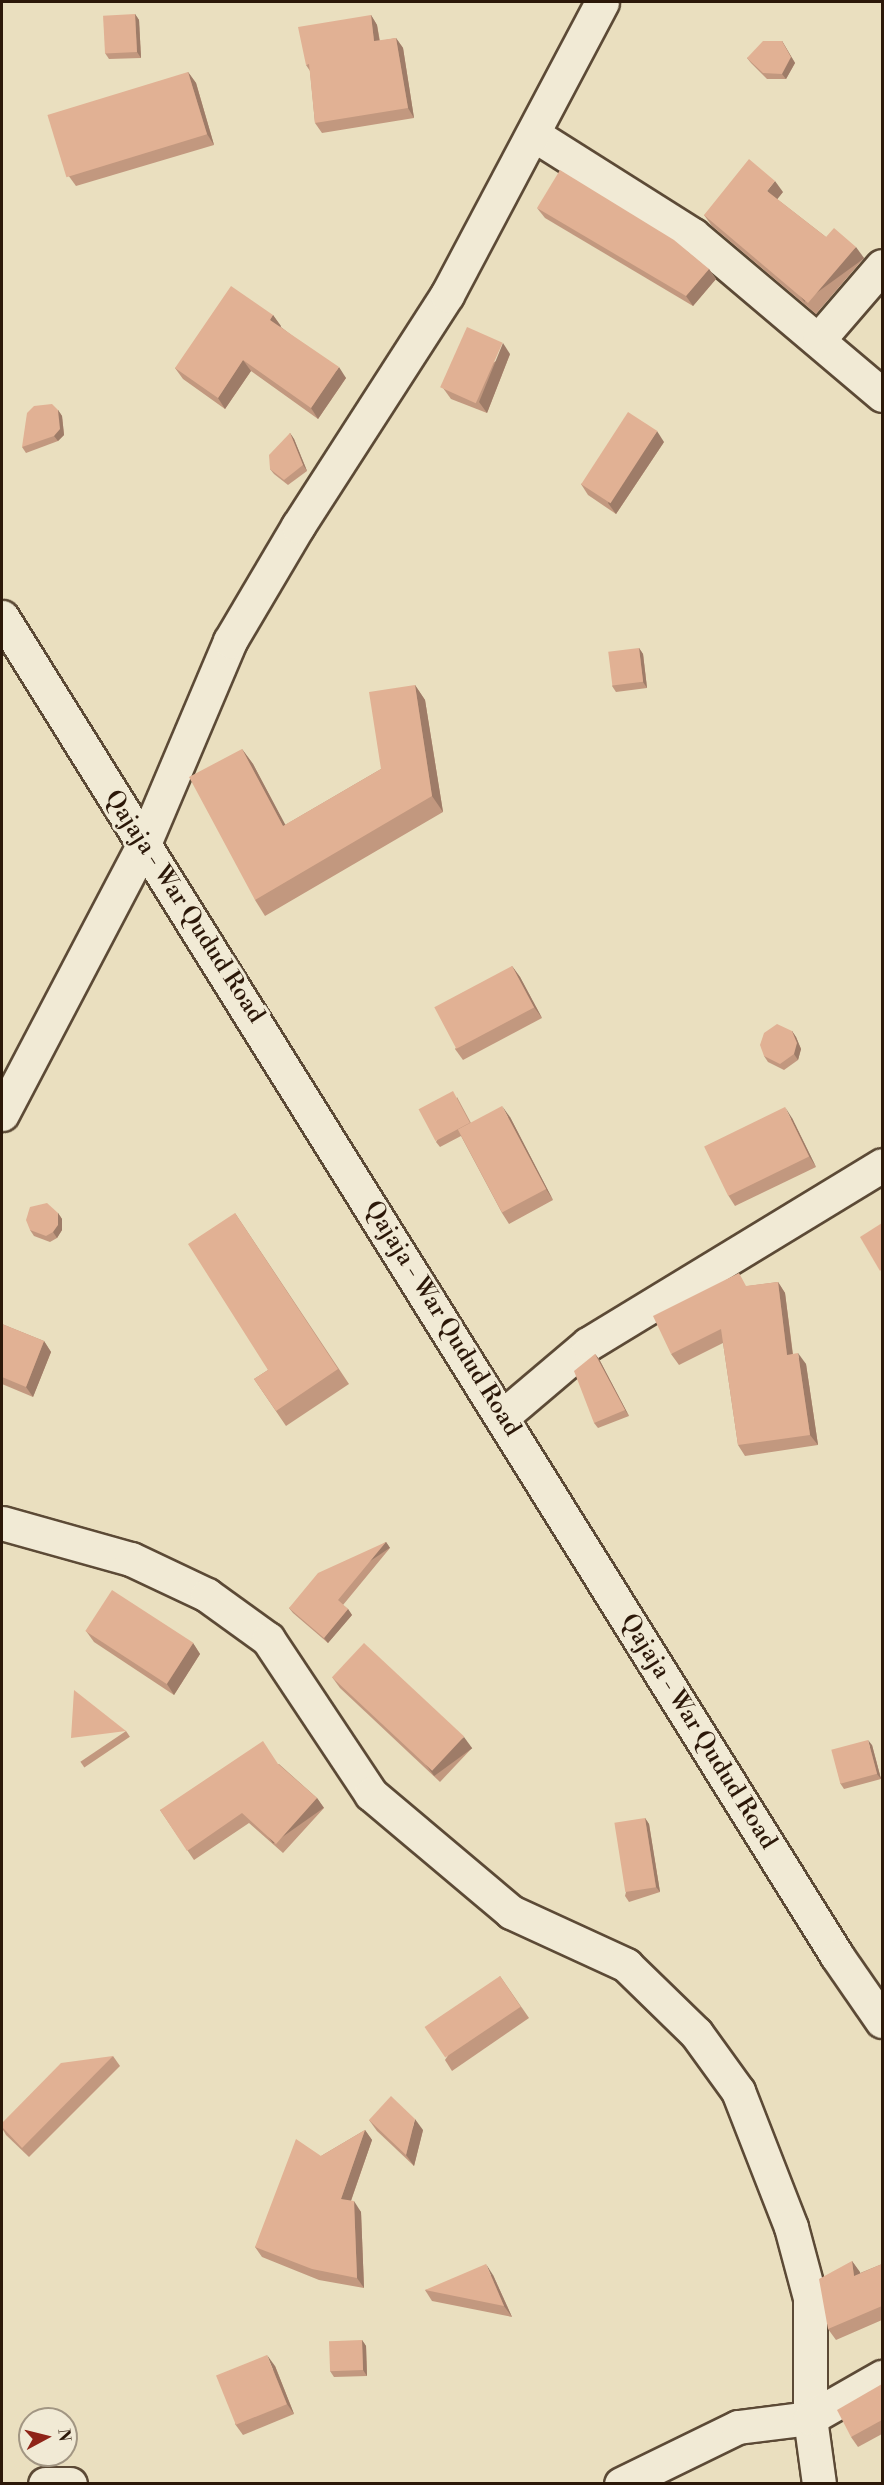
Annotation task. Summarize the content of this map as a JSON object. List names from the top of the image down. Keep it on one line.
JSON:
{"streets":{"street":["Qajaja - War Qudud Road"]},"north":"right"}
